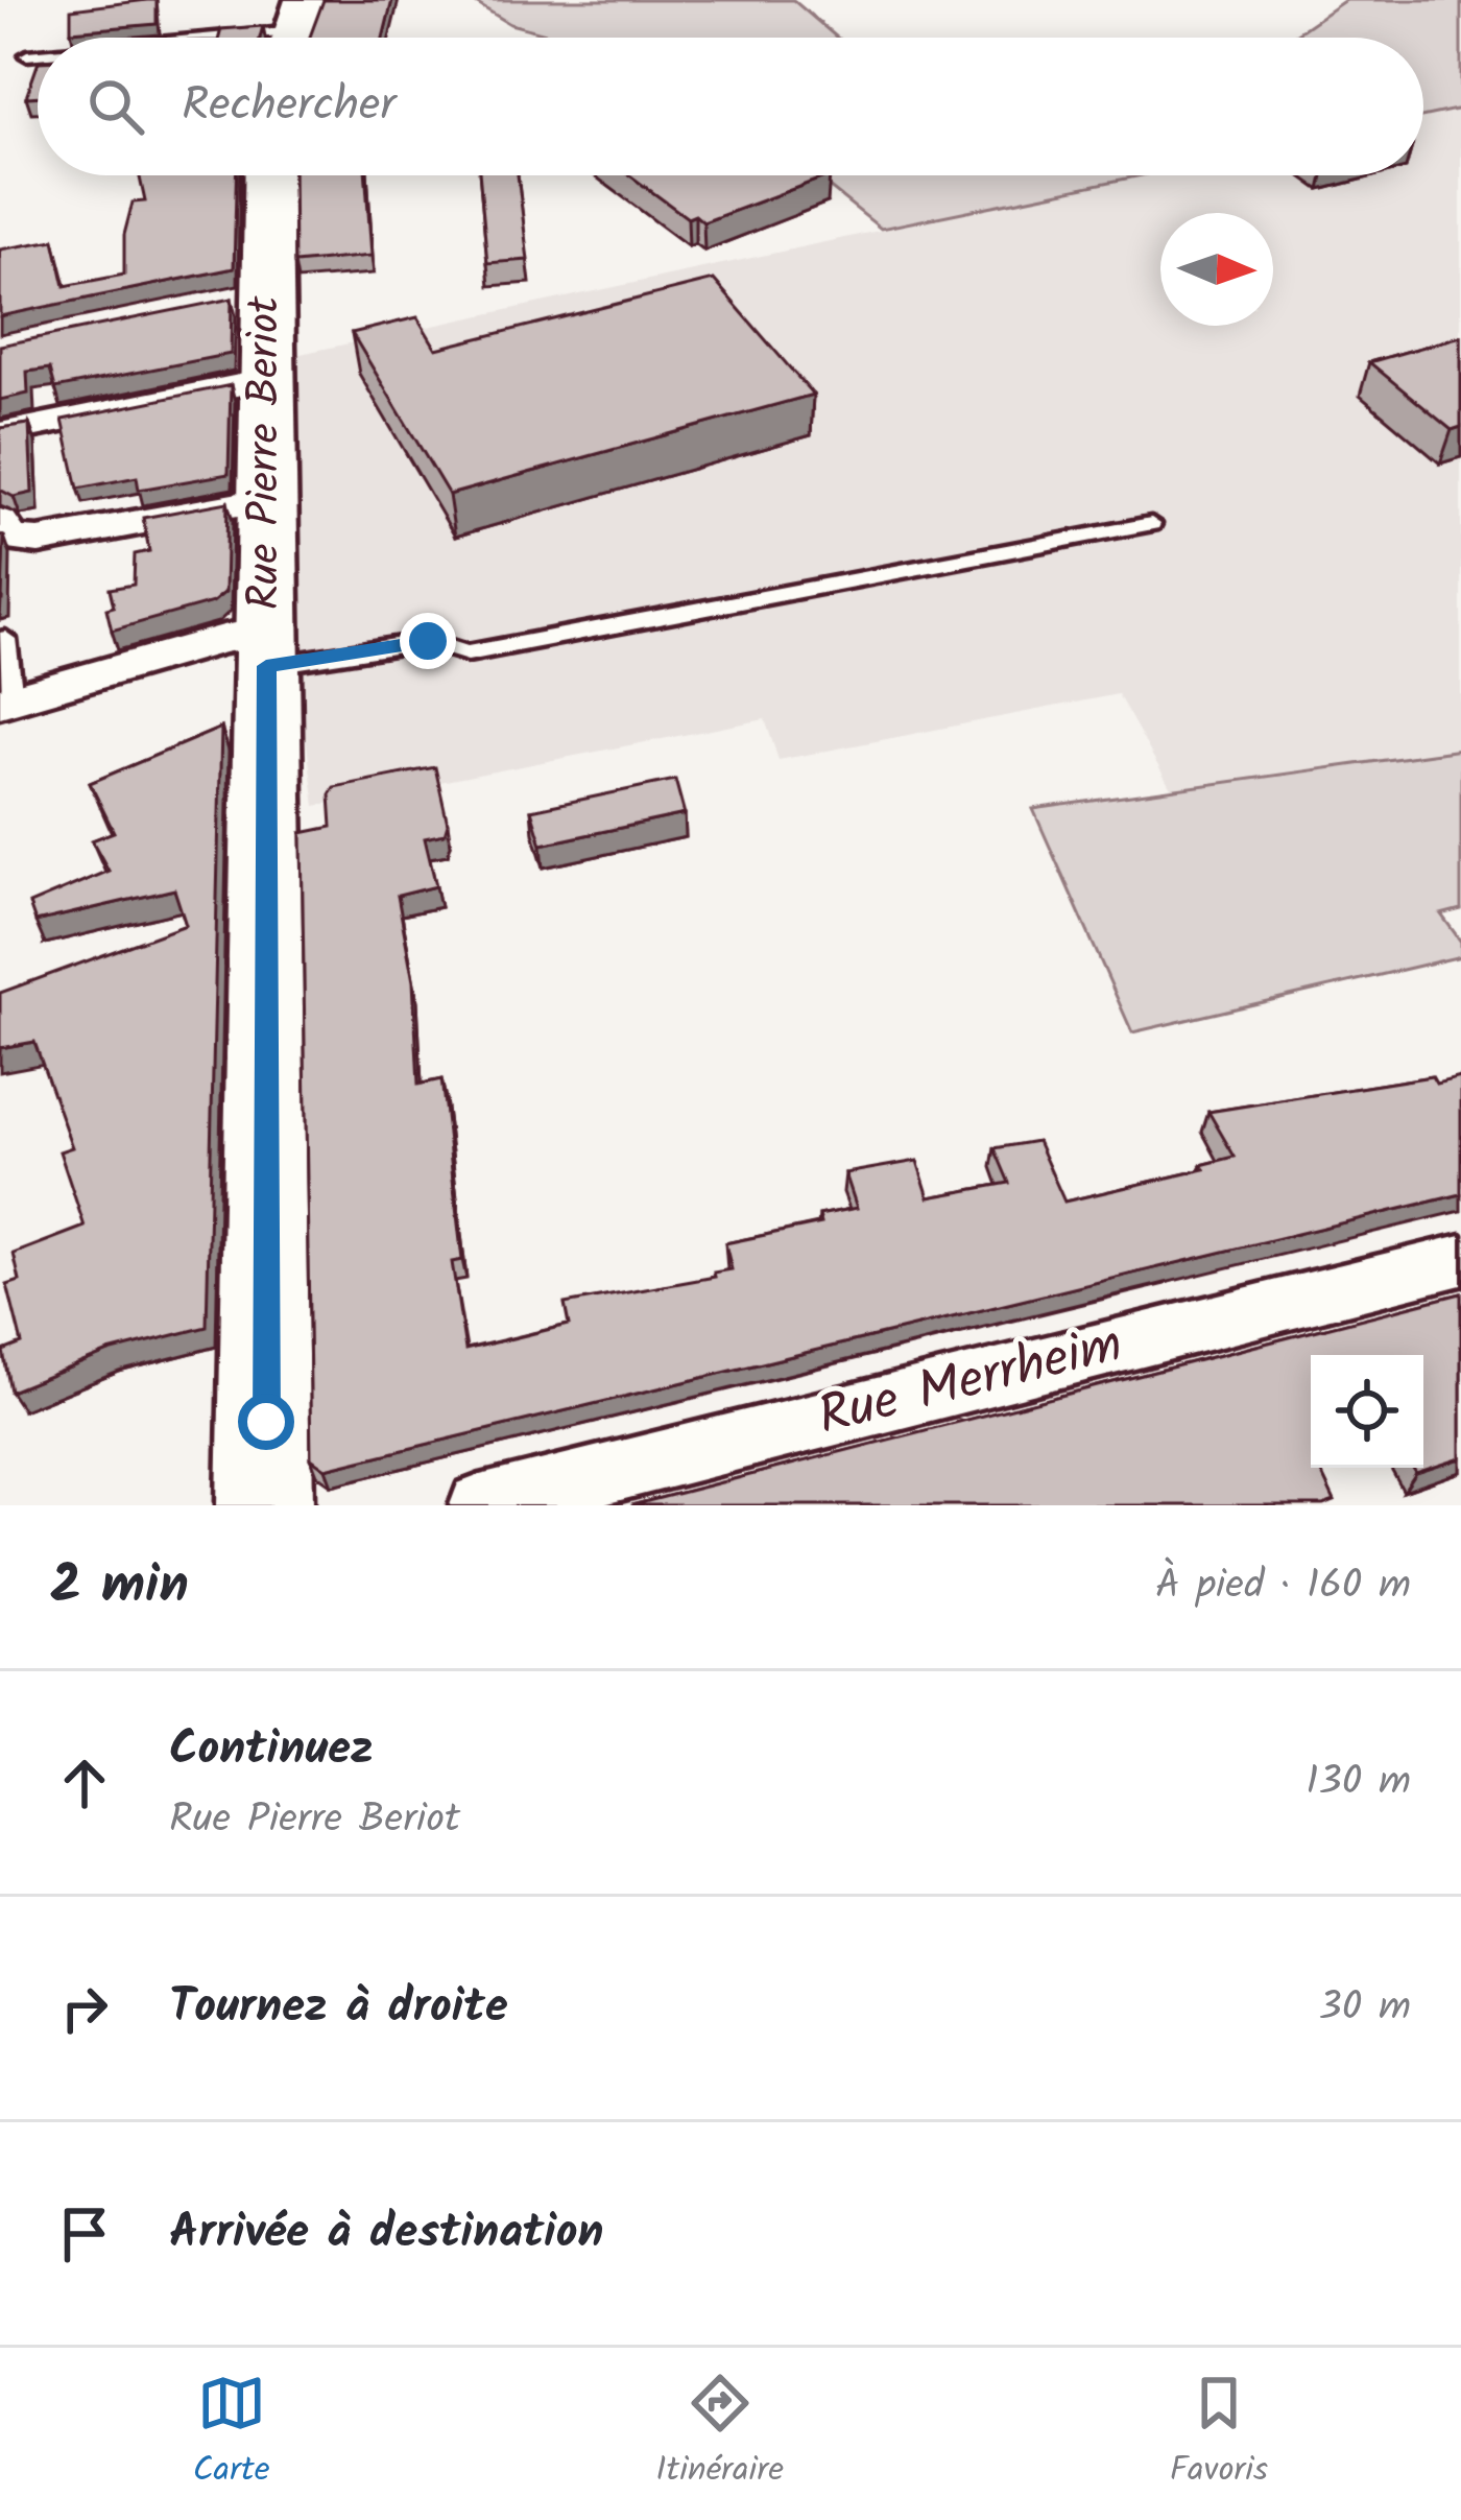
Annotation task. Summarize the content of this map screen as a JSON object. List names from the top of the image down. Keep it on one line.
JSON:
{"streets":{"main road":["Rue Pierre Beriot"],"street":["Rue Merrheim"]},"north":"right","page":{"search":"Rechercher","heading":["2 min","À pied · 160 m"],"list":[["Continuez","Rue Pierre Beriot","130 m"],["Tournez à droite","30 m"],"Arrivée à destination"],"nav":["Carte","Itinéraire","Favoris"]}}
